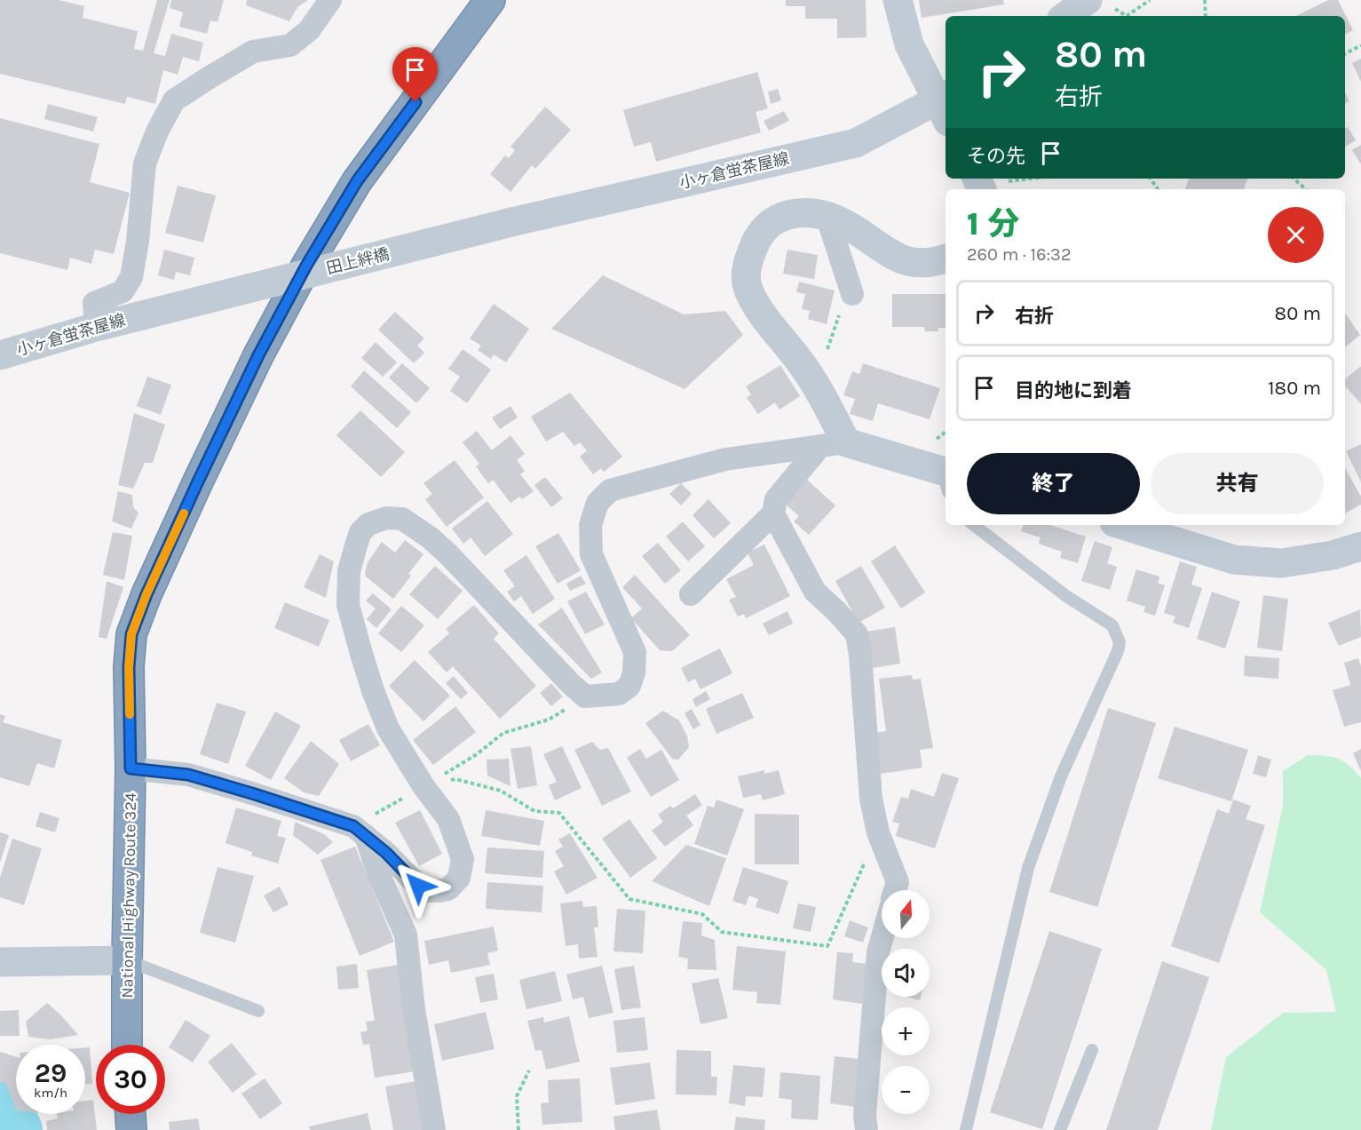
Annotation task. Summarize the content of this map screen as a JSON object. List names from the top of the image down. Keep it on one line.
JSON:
{"streets":{"highway":["National Highway Route 324"],"street":["小ヶ倉蛍茶屋線","田上絆橋"]},"crossings":[["小ヶ倉蛍茶屋線","田上絆橋"]],"north":"top","page":{"turn":["80 m","右折"],"then":"その先","heading":["1 分","260 m · 16:32"],"list":[{"name":"右折","value":"80 m"},{"name":"目的地に到着","value":"180 m"}],"buttons":["終了","共有"],"map_buttons":["+","−"],"speed":"29 km/h","limit":"30"}}
